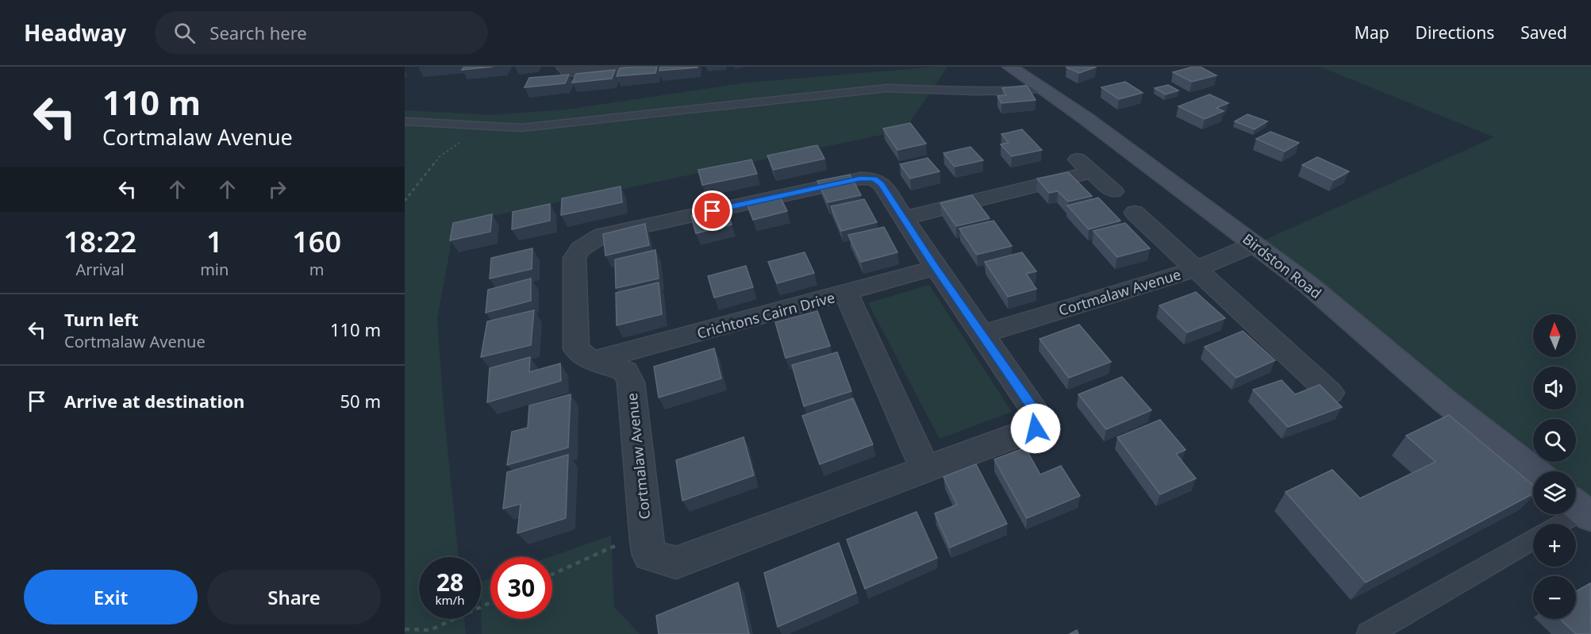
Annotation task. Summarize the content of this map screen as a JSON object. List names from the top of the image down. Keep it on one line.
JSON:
{"streets":{"main road":["Birdston Road"],"street":["Cortmalaw Avenue","Crichtons Cairn Drive"]},"crossings":[["Birdston Road","Cortmalaw Avenue"],["Cortmalaw Avenue","Crichtons Cairn Drive"]],"north":"top","page":{"header":"Headway","search":"Search here","nav":["Map","Directions","Saved"],"turn":["110 m","Cortmalaw Avenue"],"eta":["18:22","Arrival","1","min","160","m"],"list":[{"name":"Turn left","note":"Cortmalaw Avenue","value":"110 m"},{"name":"Arrive at destination","value":"50 m"}],"map_buttons":["+","−"],"speed":"28 km/h","limit":"30","buttons":["Exit","Share"]}}
